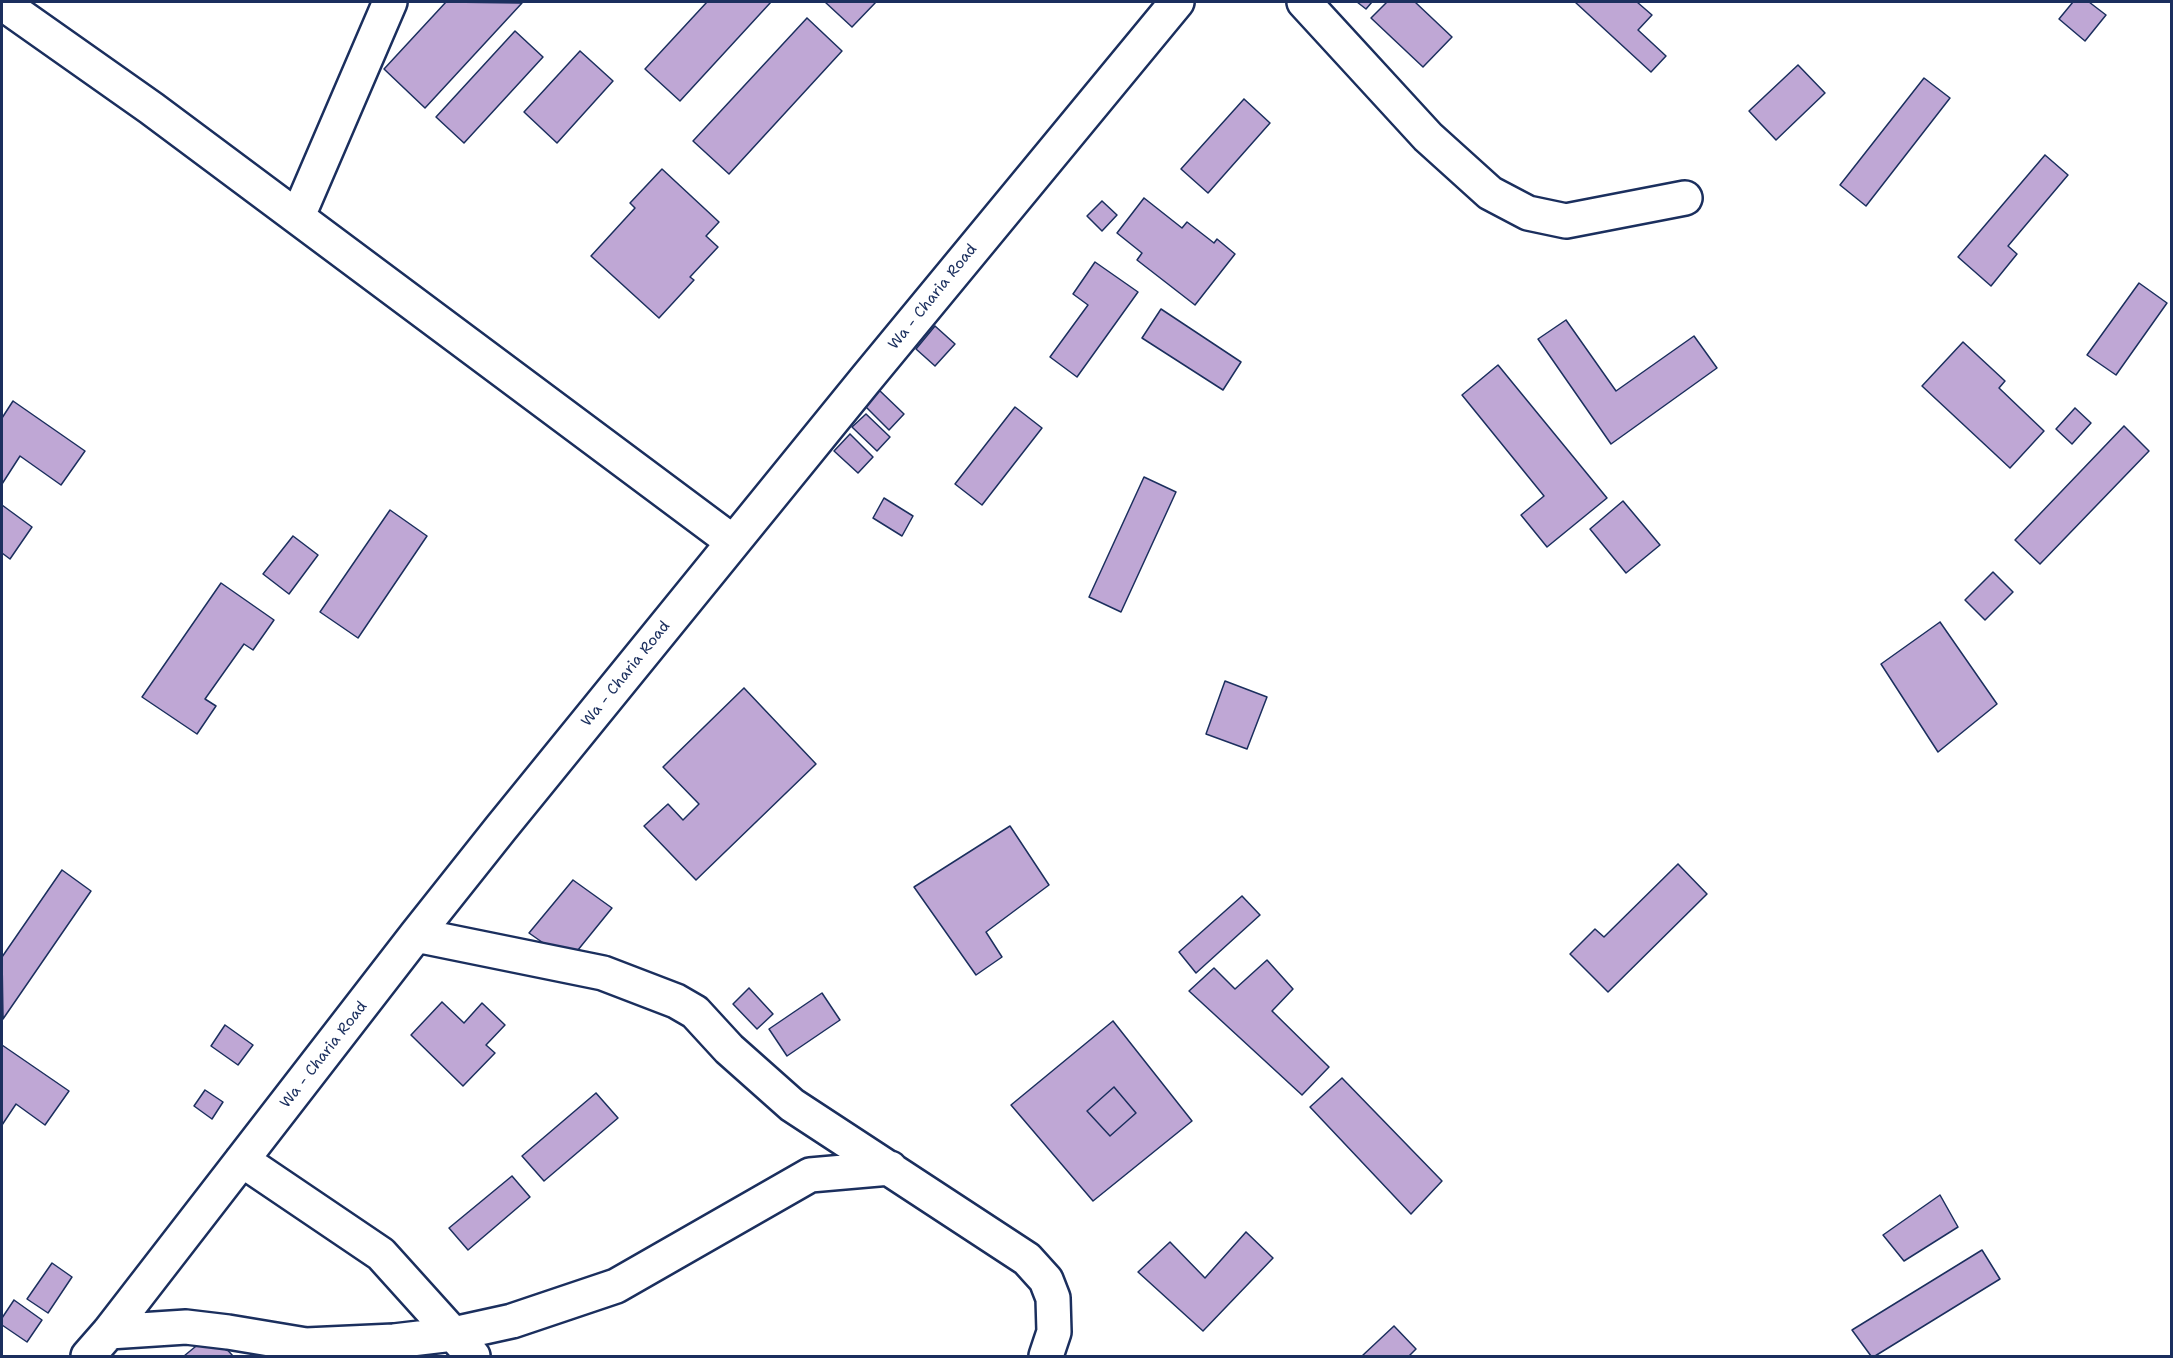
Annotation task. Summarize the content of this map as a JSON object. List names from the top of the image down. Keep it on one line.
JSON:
{"streets":{"street":["Wa - Charia Road"]}}
